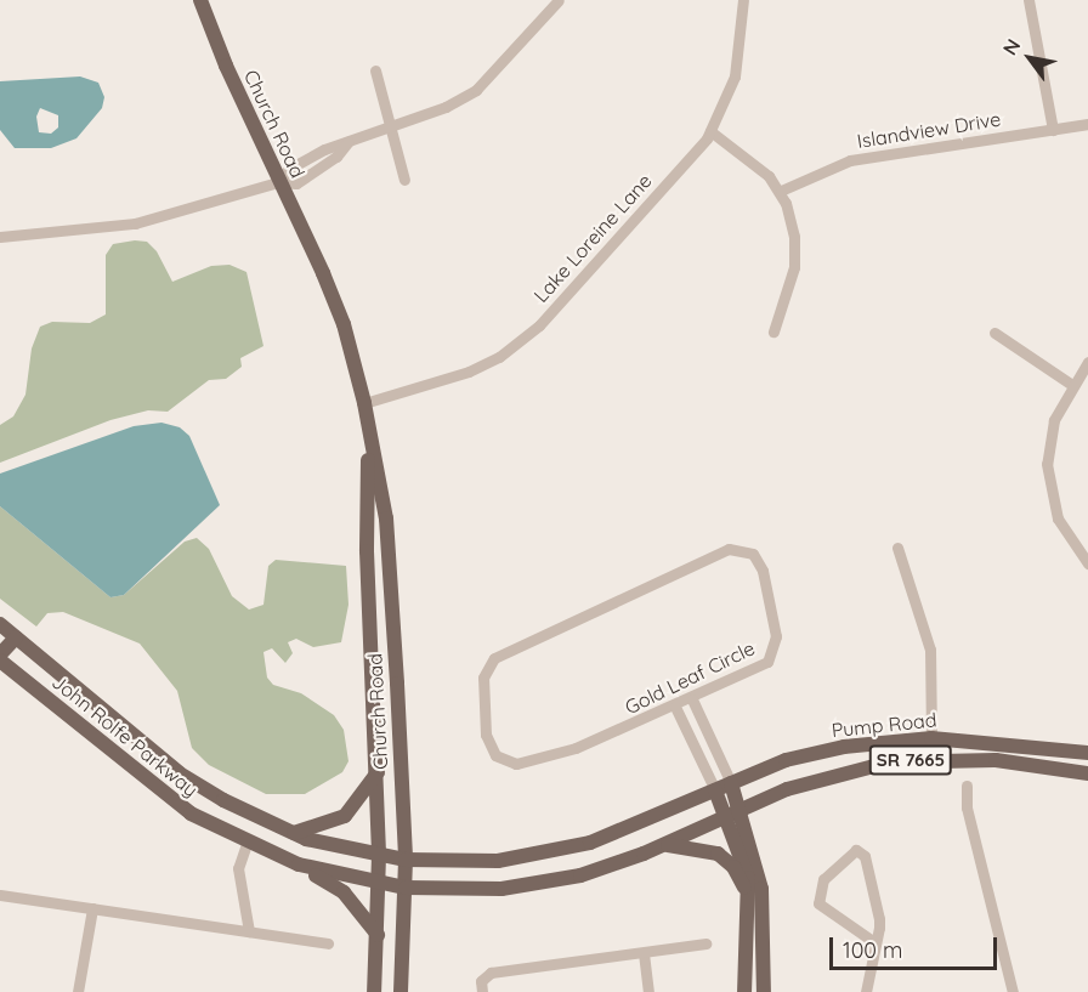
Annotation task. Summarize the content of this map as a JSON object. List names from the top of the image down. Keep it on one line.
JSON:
{"streets":{"main road":["Church Road","Pump Road","John Rolfe Parkway","SR 7665"],"street":["Islandview Drive","Lake Loreine Lane","Gold Leaf Circle"]},"crossings":[["Church Road","Lake Loreine Lane"],["Church Road","John Rolfe Parkway"],["Pump Road","John Rolfe Parkway"]],"scale_bar":"100 m","north":"top left"}
